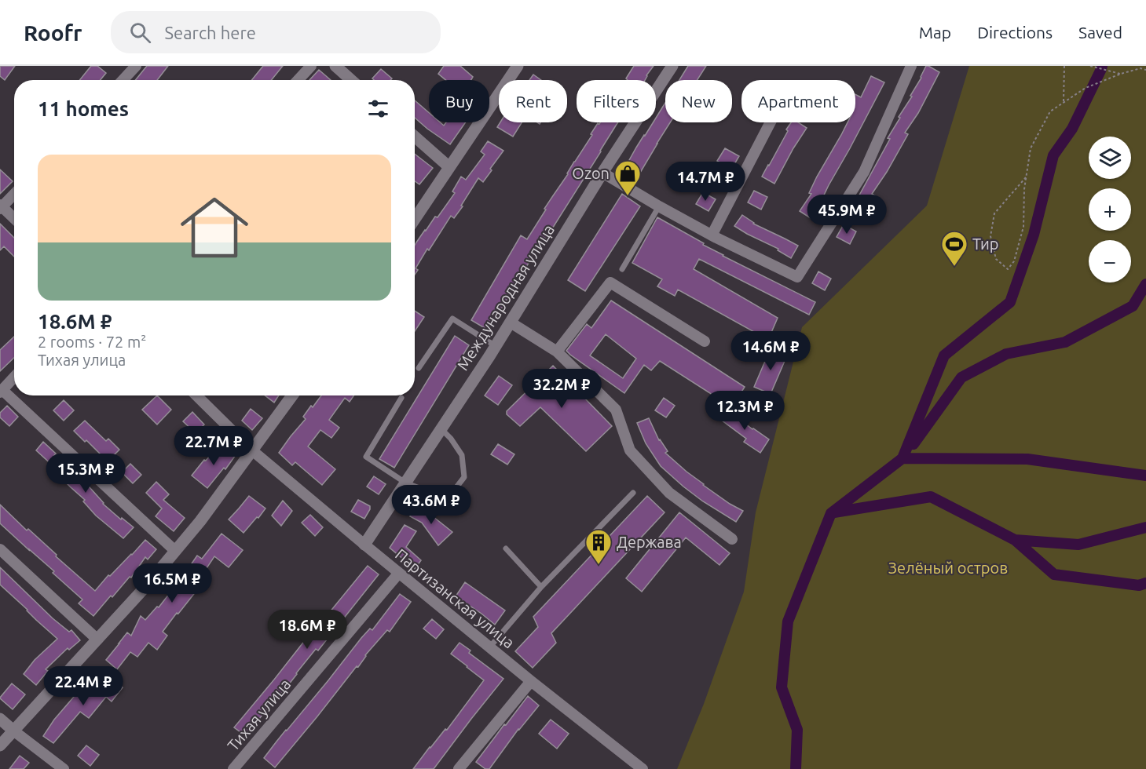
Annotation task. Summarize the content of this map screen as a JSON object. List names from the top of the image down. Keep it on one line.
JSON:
{"streets":{"street":["Международная улица","Партизанская улица","Тихая улица"]},"crossings":[["Международная улица","Партизанская улица"],["Партизанская улица","Тихая улица"]],"parks":["Зелёный остров"],"places":{"shop":["Ozon"],"sports":["Тир"],"building":["Держава"]},"page":{"header":"Roofr","search":"Search here","nav":["Map","Directions","Saved"],"chip":["Buy","Rent","Filters","New","Apartment"],"heading":"11 homes","map_buttons":["+","−"],"list":[{"name":"18.6M ₽","note":"2 rooms · 72 m² · Тихая улица"}],"price":["14.7M ₽","45.9M ₽","14.6M ₽","32.2M ₽","12.3M ₽","22.7M ₽","15.3M ₽","43.6M ₽","16.5M ₽","18.6M ₽","22.4M ₽"]}}
